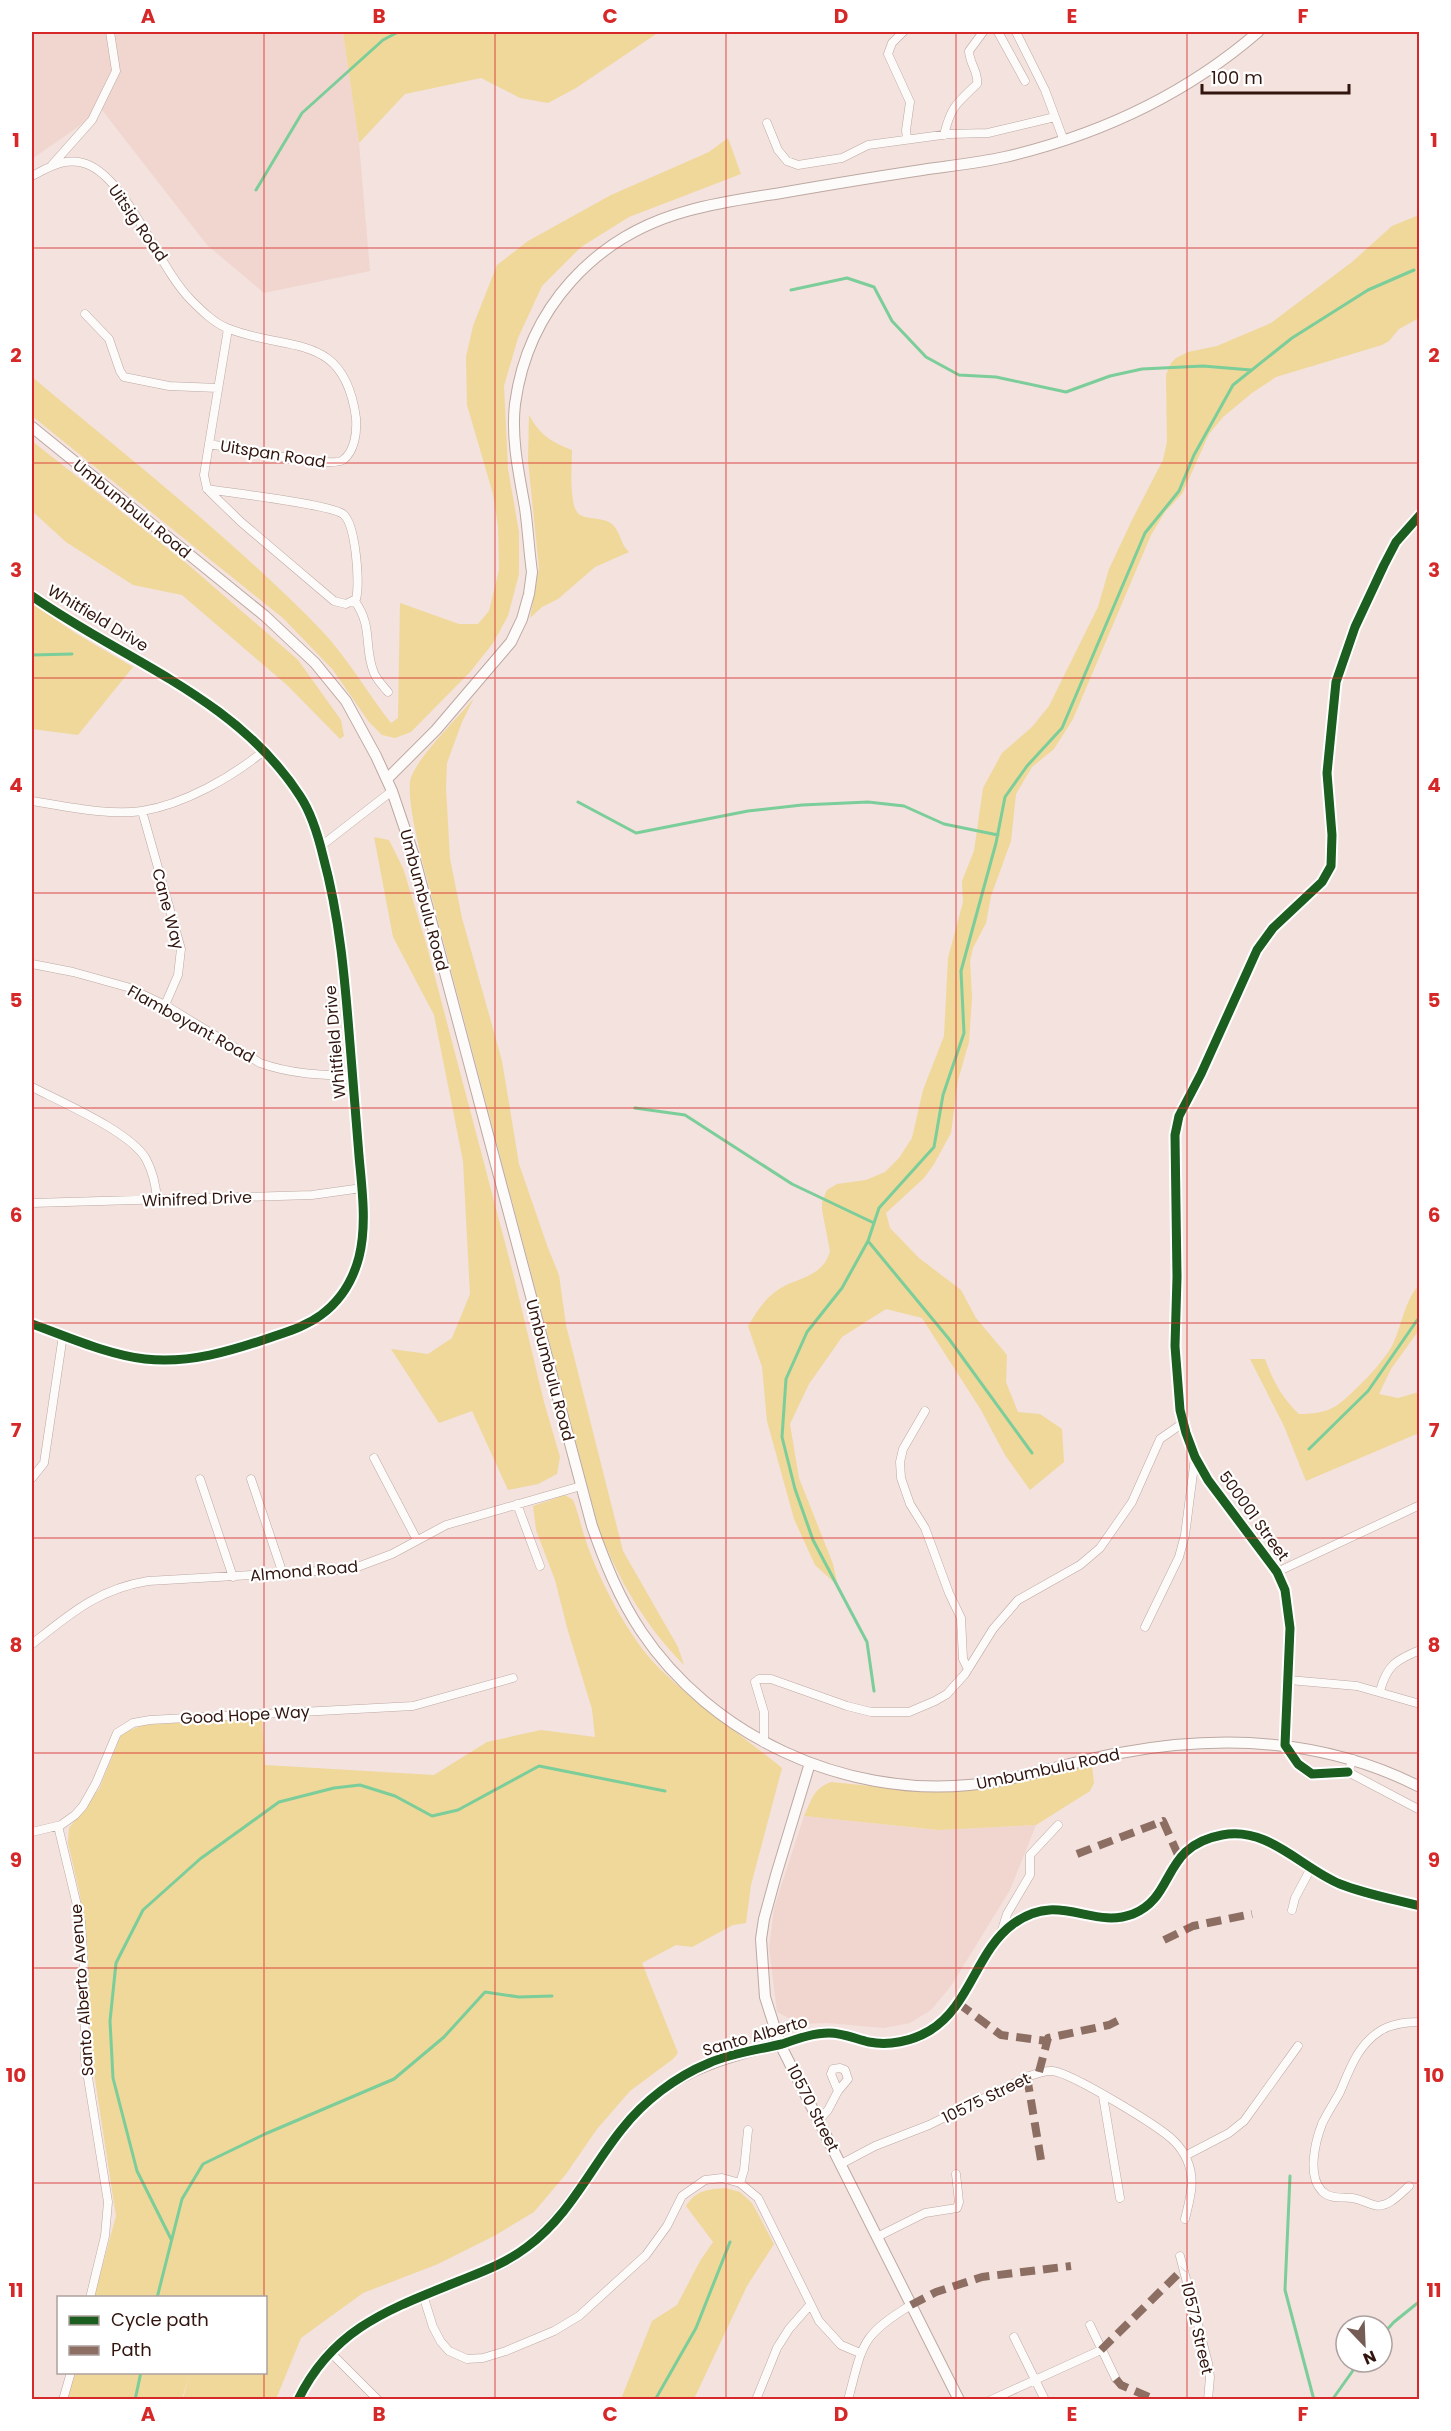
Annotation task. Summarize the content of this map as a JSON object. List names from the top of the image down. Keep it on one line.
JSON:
{"streets":{"main road":["Umbumbulu Road","Santo Alberto","10570 Street"],"street":["Uitsig Road","Uitspan Road","Whitfield Drive","Cane Way","Flamboyant Road","Winifred Drive","500001 Street","Almond Road","Good Hope Way","Santo Alberto Avenue","10575 Street","10572 Street"]},"crossings":[["Uitsig Road","Uitspan Road"],["Umbumbulu Road","500001 Street"],["Umbumbulu Road","Almond Road"],["Umbumbulu Road","10570 Street"],["Whitfield Drive","Flamboyant Road"],["Whitfield Drive","Winifred Drive"],["Cane Way","Flamboyant Road"],["Good Hope Way","Santo Alberto Avenue"],["Santo Alberto","10570 Street"],["10575 Street","10570 Street"]],"legend":["Cycle path","Path"],"scale_bar":"100 m","north":"bottom right","grid":{"columns":["A","B","C","D","E","F"],"rows":["1","2","3","4","5","6","7","8","9","10","11"]}}
